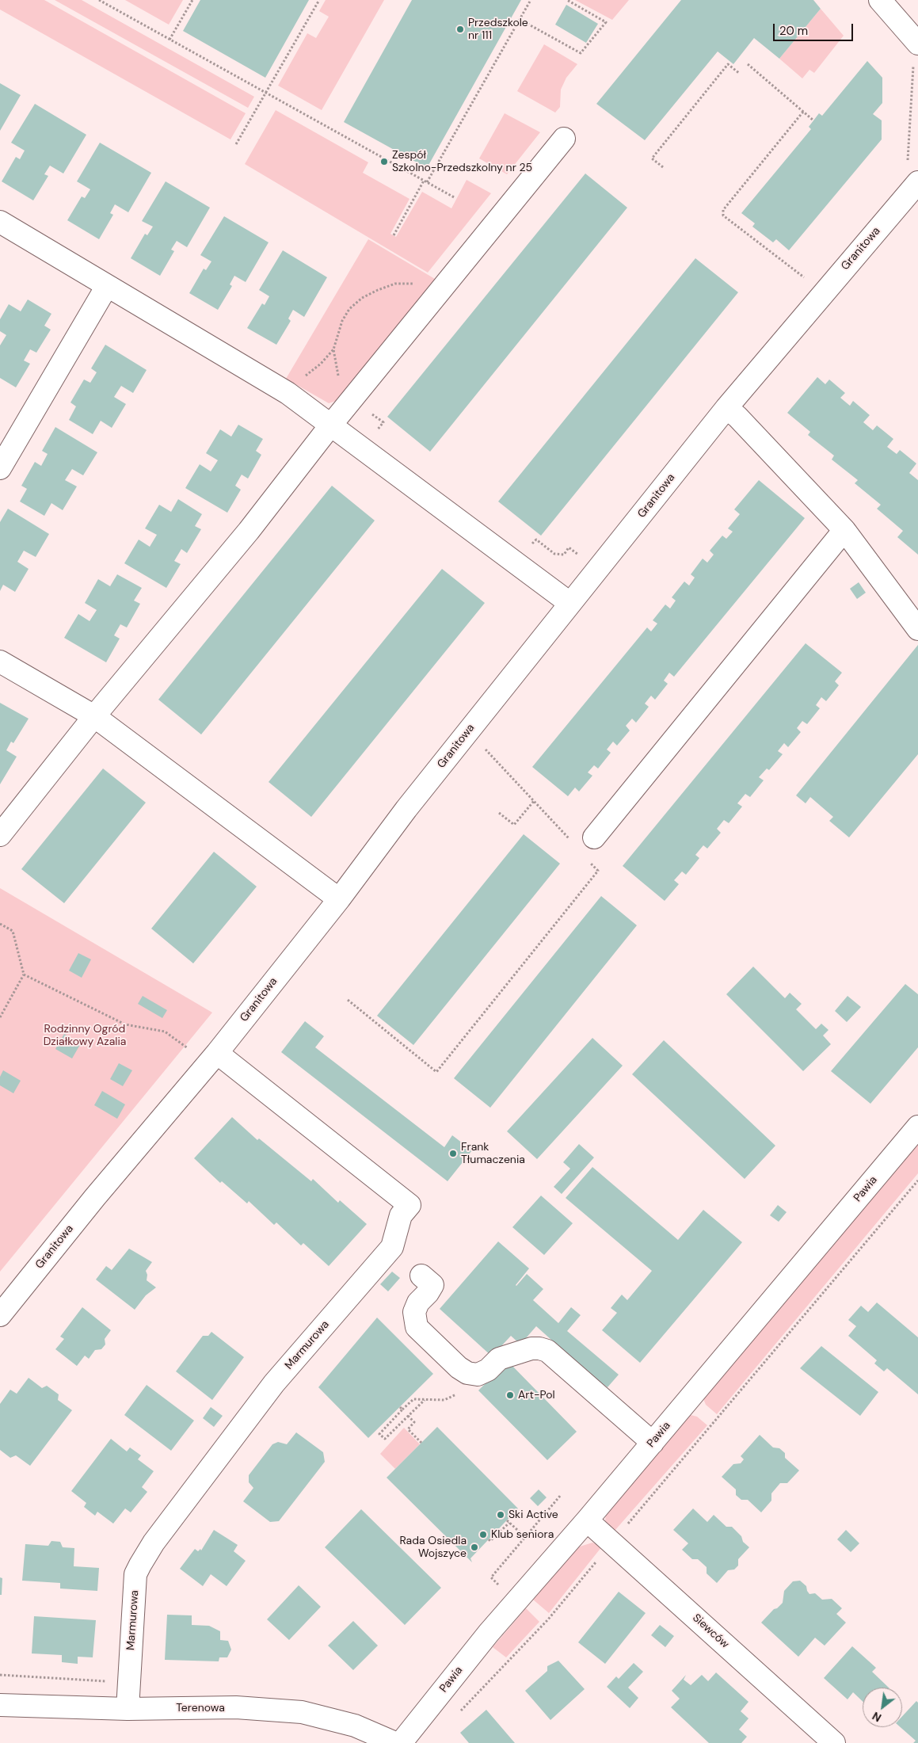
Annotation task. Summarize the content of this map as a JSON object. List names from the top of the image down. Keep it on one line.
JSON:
{"streets":{"street":["Granitowa","Pawia","Marmurowa","Siewców","Terenowa"]},"crossings":[["Granitowa","Marmurowa"],["Pawia","Siewców"],["Marmurowa","Terenowa"]],"parks":["Rodzinny Ogród Działkowy Azalia"],"places":["Przedszkole nr 111","Zespół Szkolno-Przedszkolny nr 25","Frank Tłumaczenia","Art-Pol","Ski Active","Klub seniora","Rada Osiedla Wojszyce"],"scale_bar":"20 m","north":"bottom left"}
